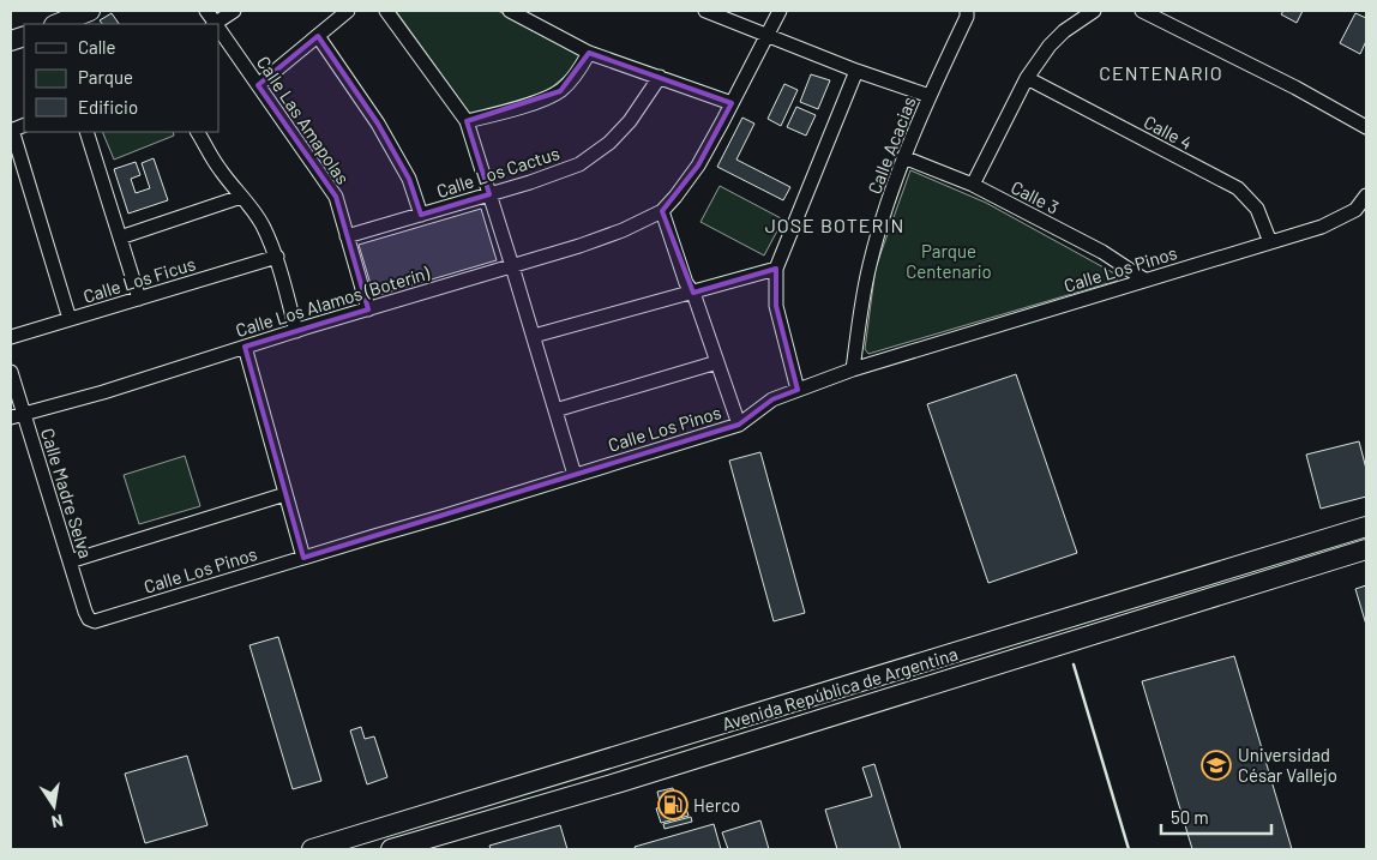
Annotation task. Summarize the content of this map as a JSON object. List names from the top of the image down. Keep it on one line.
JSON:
{"streets":{"main road":["Avenida República de Argentina"],"street":["Calle Las Amapolas","Calle 4","Calle Acacias","Calle Los Cactus","Calle 3","Calle Los Pinos","Calle Los Ficus","Calle Los Alamos (Boterín)","Calle Madre Selva"]},"crossings":[["Calle Las Amapolas","Calle Los Cactus"],["Calle Las Amapolas","Calle Los Alamos (Boterín)"],["Calle 4","Calle Los Pinos"],["Calle Acacias","Calle 3"],["Calle Acacias","Calle Los Pinos"],["Calle 3","Calle Los Pinos"],["Calle Los Pinos","Calle Madre Selva"],["Calle Los Alamos (Boterín)","Calle Madre Selva"]],"districts":["CENTENARIO","JOSE BOTERIN"],"parks":["Parque Centenario"],"places":{"school or university":["Universidad César Vallejo"],"fuel station":["Herco"]},"legend":["Calle","Parque","Edificio"],"scale_bar":"50 m","north":"bottom"}
